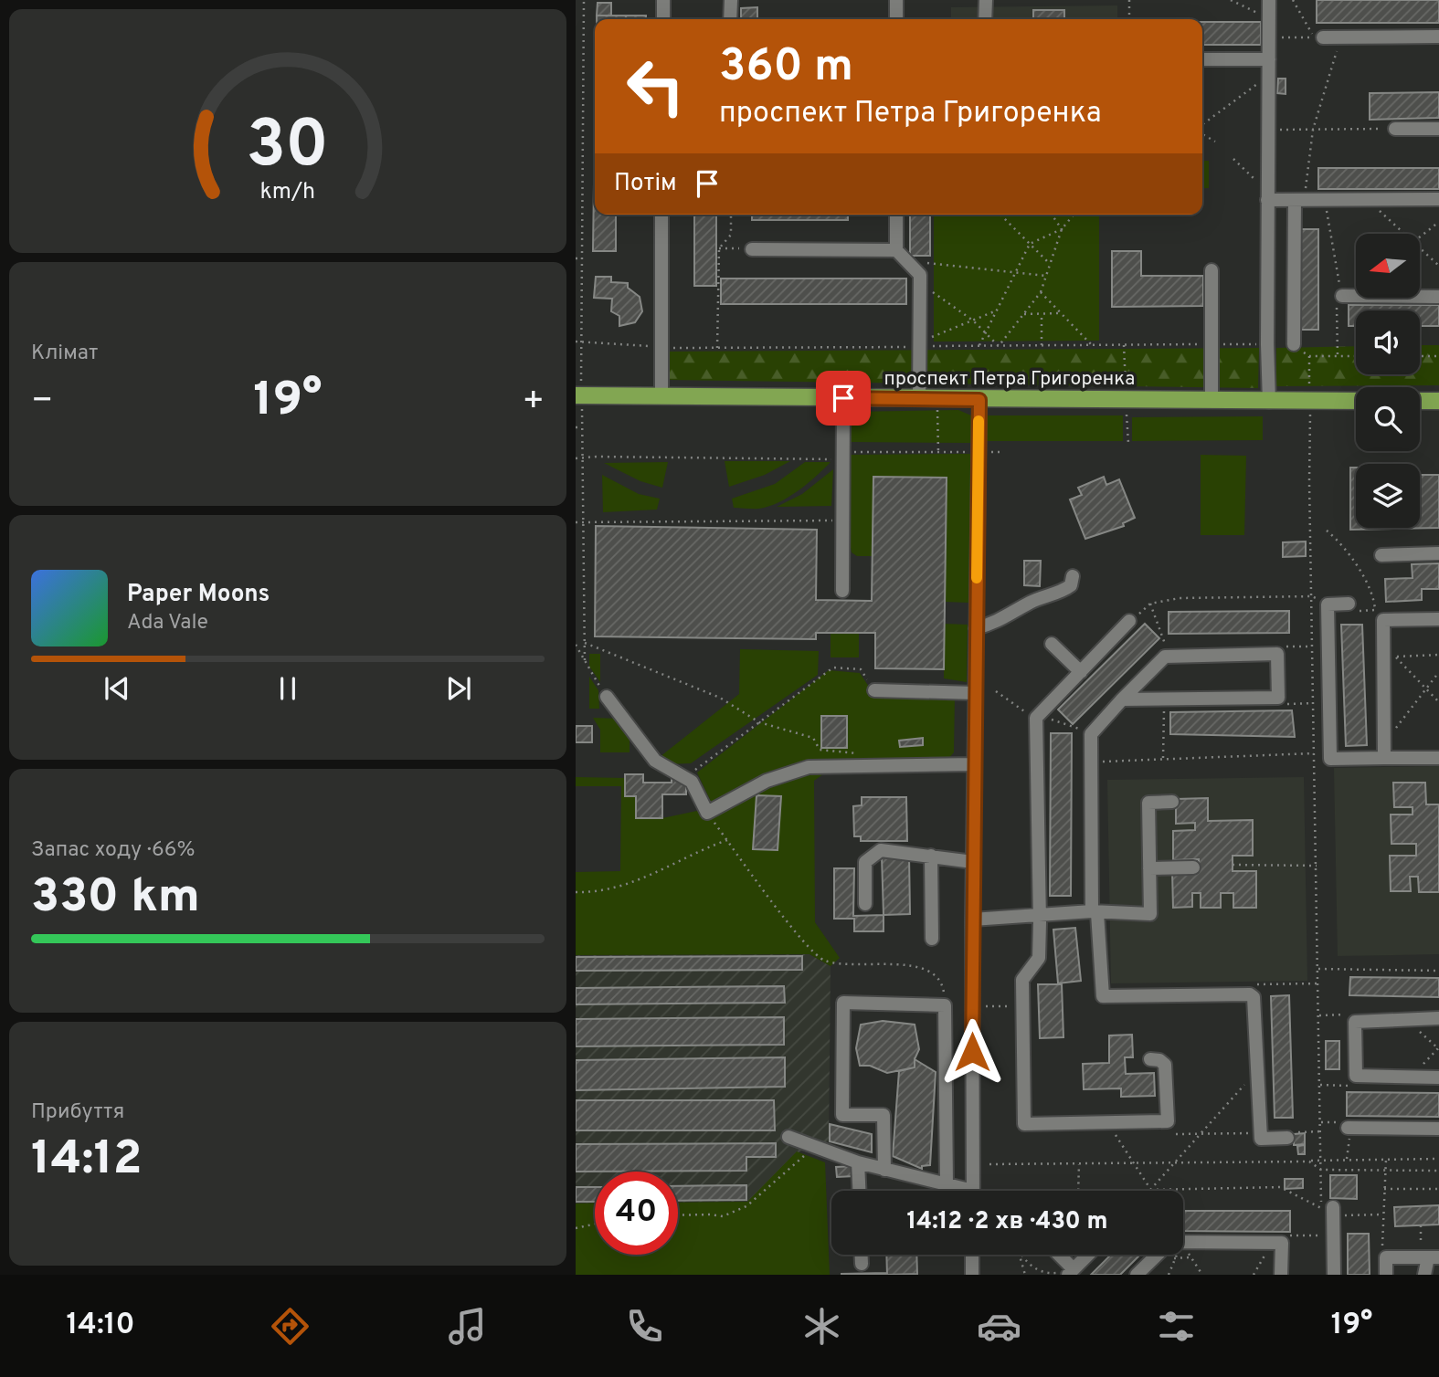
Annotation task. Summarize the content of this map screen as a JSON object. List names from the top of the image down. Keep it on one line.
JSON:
{"streets":{"main road":["проспект Петра Григоренка"]},"north":"left","page":{"turn":["360 m","проспект Петра Григоренка"],"then":"Потім","tile":["Клімат",["Запас ходу · 66%","330 km"],["Прибуття","14:12"]],"heat":["−","19°","+"],"song":["Paper Moons","Ada Vale"],"limit":"40","trip":"14:12 · 2 хв · 430 m","tabs":["14:10","19°"],"gauge":["30","km/h"]}}
